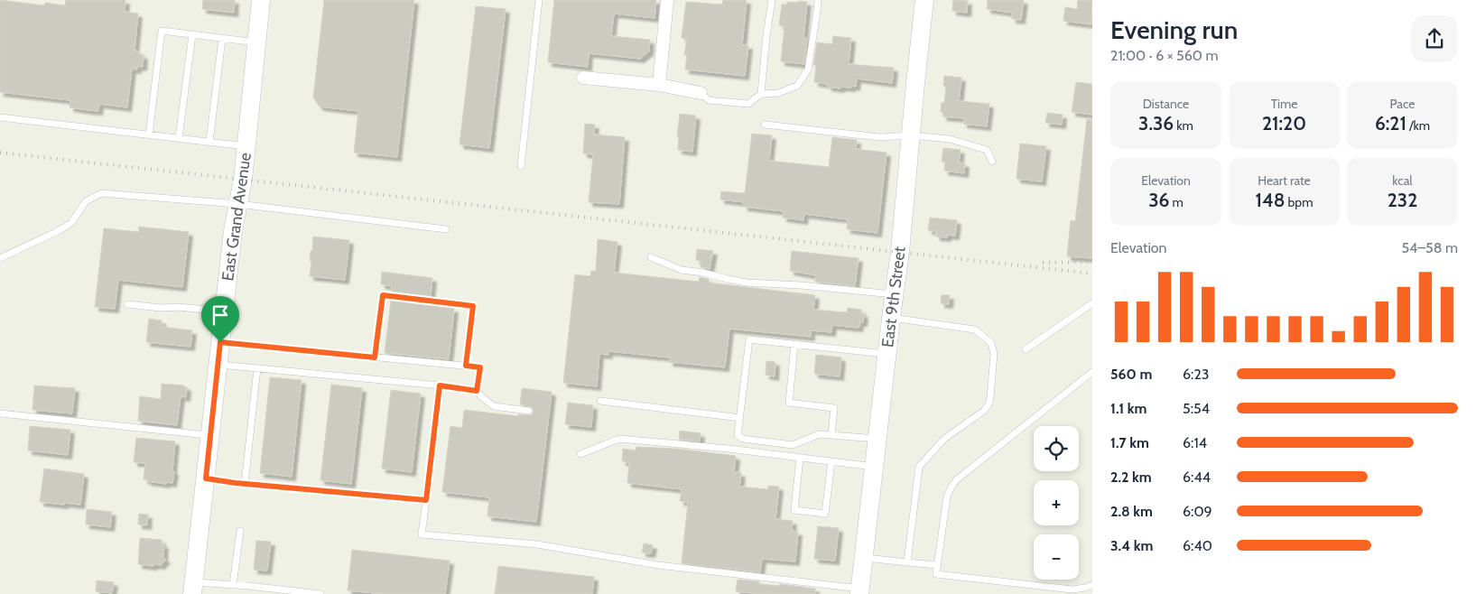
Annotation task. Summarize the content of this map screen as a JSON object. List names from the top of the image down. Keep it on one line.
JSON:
{"streets":{"street":["East Grand Avenue","East 9th Street"]},"page":{"heading":["Evening run","21:00 · 6 × 560 m"],"stats":[["Distance","3.36 km"],["Time","21:20"],["Pace","6:21 /km"],["Elevation","36 m"],["Heart rate","148 bpm"],["kcal","232"]],"chart":["Elevation","54–58 m"],"list":[{"name":"560 m","note":"6:23"},{"name":"1.1 km","note":"5:54"},{"name":"1.7 km","note":"6:14"},{"name":"2.2 km","note":"6:44"},{"name":"2.8 km","note":"6:09"},{"name":"3.4 km","note":"6:40"}],"map_buttons":["+","−"]}}
